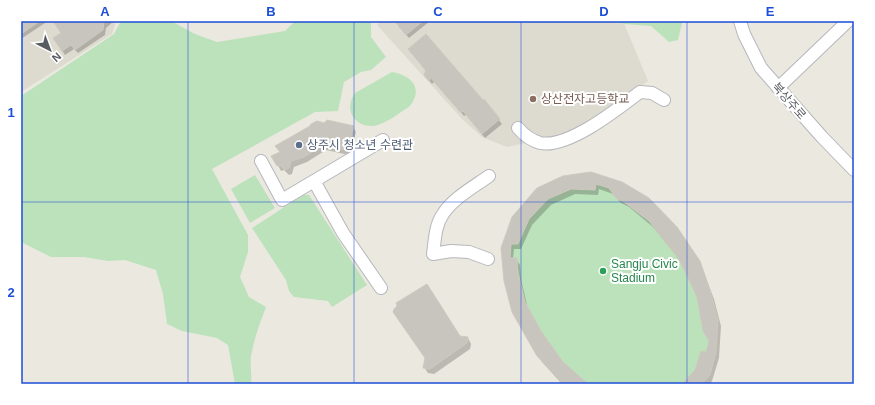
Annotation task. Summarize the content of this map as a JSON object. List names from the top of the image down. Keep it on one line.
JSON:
{"streets":{"street":["북상주로"]},"places":["상산전자고등학교","상주시 청소년 수련관","Sangju Civic Stadium"],"north":"bottom right","grid":{"columns":["A","B","C","D","E"],"rows":["1","2"]}}
